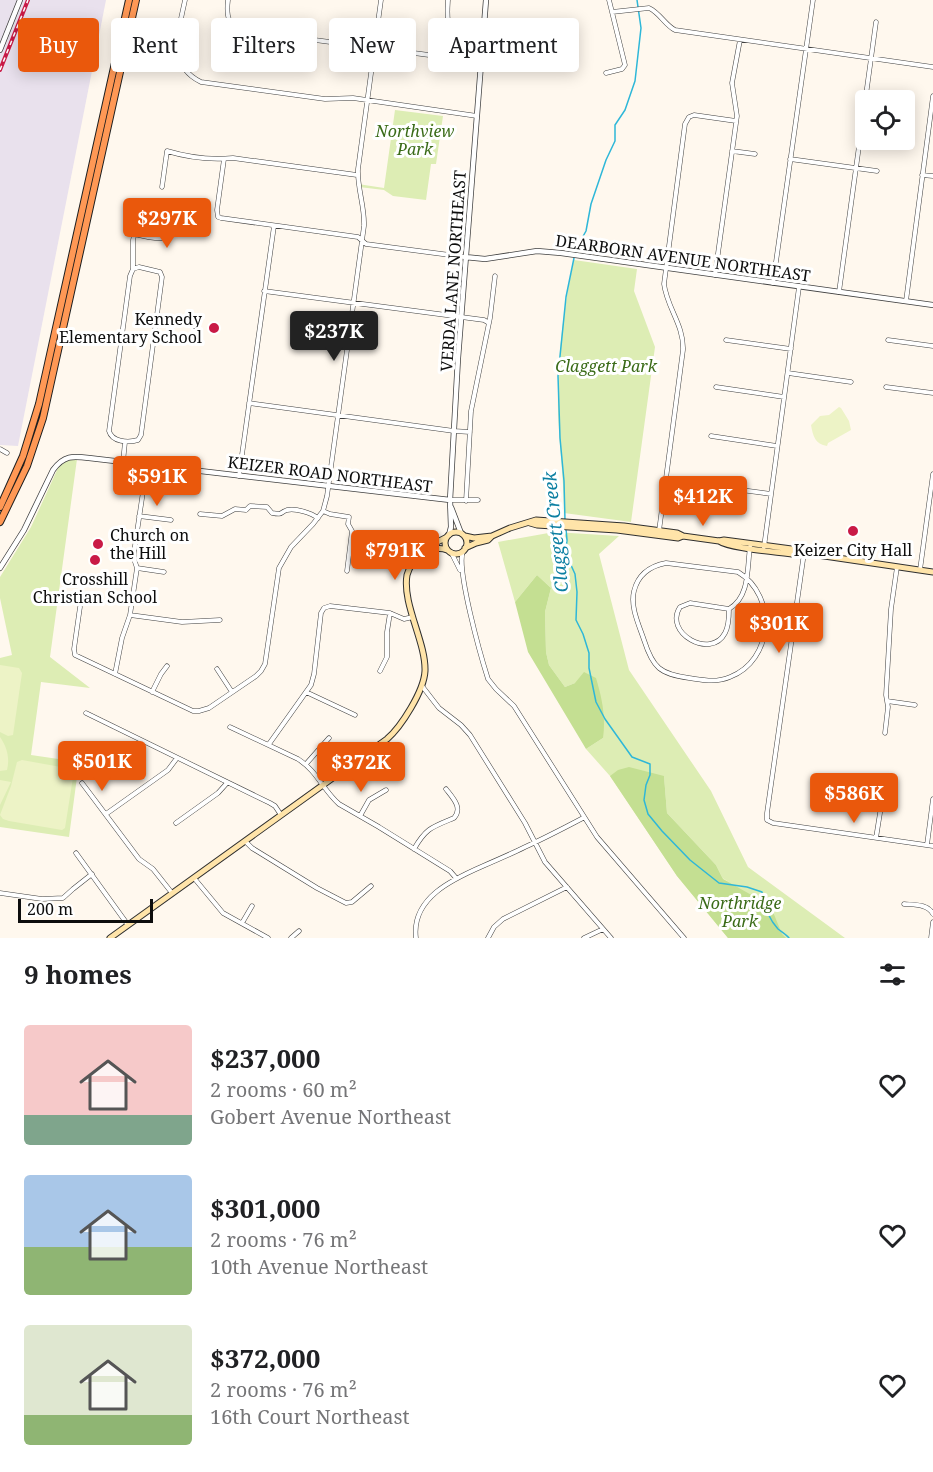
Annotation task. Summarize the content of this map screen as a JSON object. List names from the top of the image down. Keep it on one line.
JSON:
{"streets":{"street":["DEARBORN AVENUE NORTHEAST","VERDA LANE NORTHEAST","KEIZER ROAD NORTHEAST"]},"crossings":[["DEARBORN AVENUE NORTHEAST","VERDA LANE NORTHEAST"],["VERDA LANE NORTHEAST","KEIZER ROAD NORTHEAST"]],"water":["Claggett Creek"],"parks":["Northview Park","Claggett Park","Northridge Park"],"places":["Kennedy Elementary School","Keizer City Hall","Church on the Hill","Crosshill Christian School"],"scale_bar":"200 m","page":{"chip":["Buy","Rent","Filters","New","Apartment"],"price":["$297K","$237K","$591K","$412K","$791K","$301K","$501K","$372K","$586K"],"scale":"200 m","heading":"9 homes","list":[{"name":"$237,000","note":"2 rooms · 60 m² · Gobert Avenue Northeast"},{"name":"$301,000","note":"2 rooms · 76 m² · 10th Avenue Northeast"},{"name":"$372,000","note":"2 rooms · 76 m² · 16th Court Northeast"}]}}
